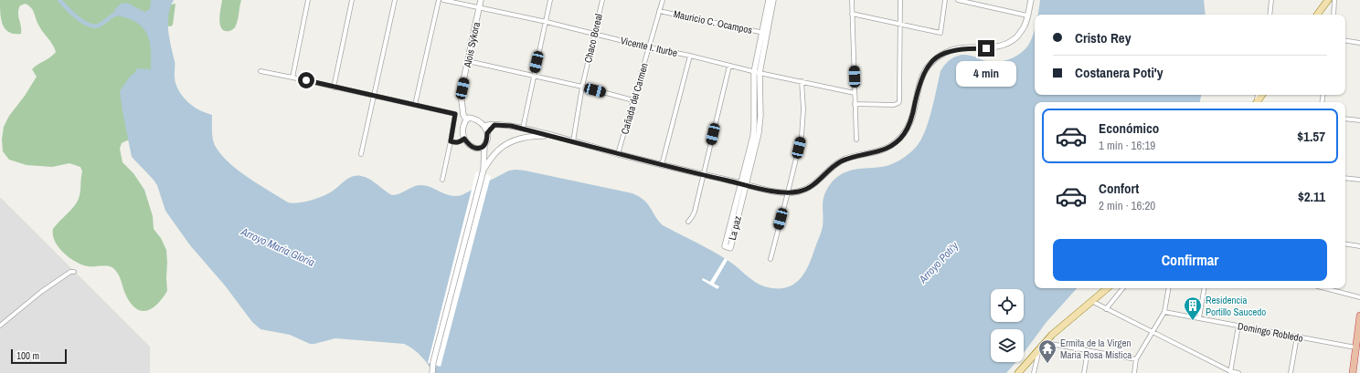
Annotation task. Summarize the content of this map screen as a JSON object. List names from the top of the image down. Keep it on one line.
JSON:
{"streets":{"street":["Mauricio C. Ocampos","Chaco Boreal","Alois Sykora","Vicente I. Iturbe","Cañada del Carmen","La paz","Domingo Robledo"]},"crossings":[["Mauricio C. Ocampos","Cañada del Carmen"],["Mauricio C. Ocampos","La paz"],["Chaco Boreal","Vicente I. Iturbe"],["Alois Sykora","Vicente I. Iturbe"],["Vicente I. Iturbe","Cañada del Carmen"],["Vicente I. Iturbe","La paz"]],"water":["Arroyo María Gloria","Arroyo Poti'y"],"places":{"building":["Residencia Portillo Saucedo"],"temple":["Ermita de la Virgen Maria Rosa Mística"]},"scale_bar":"100 m","page":{"banner":["Cristo Rey","Costanera Poti'y"],"bubble":"4 min","list":[{"name":"Económico","note":"1 min · 16:19","value":"$1.57"},{"name":"Confort","note":"2 min · 16:20","value":"$2.11"}],"buttons":"Confirmar","scale":"100 m"}}
